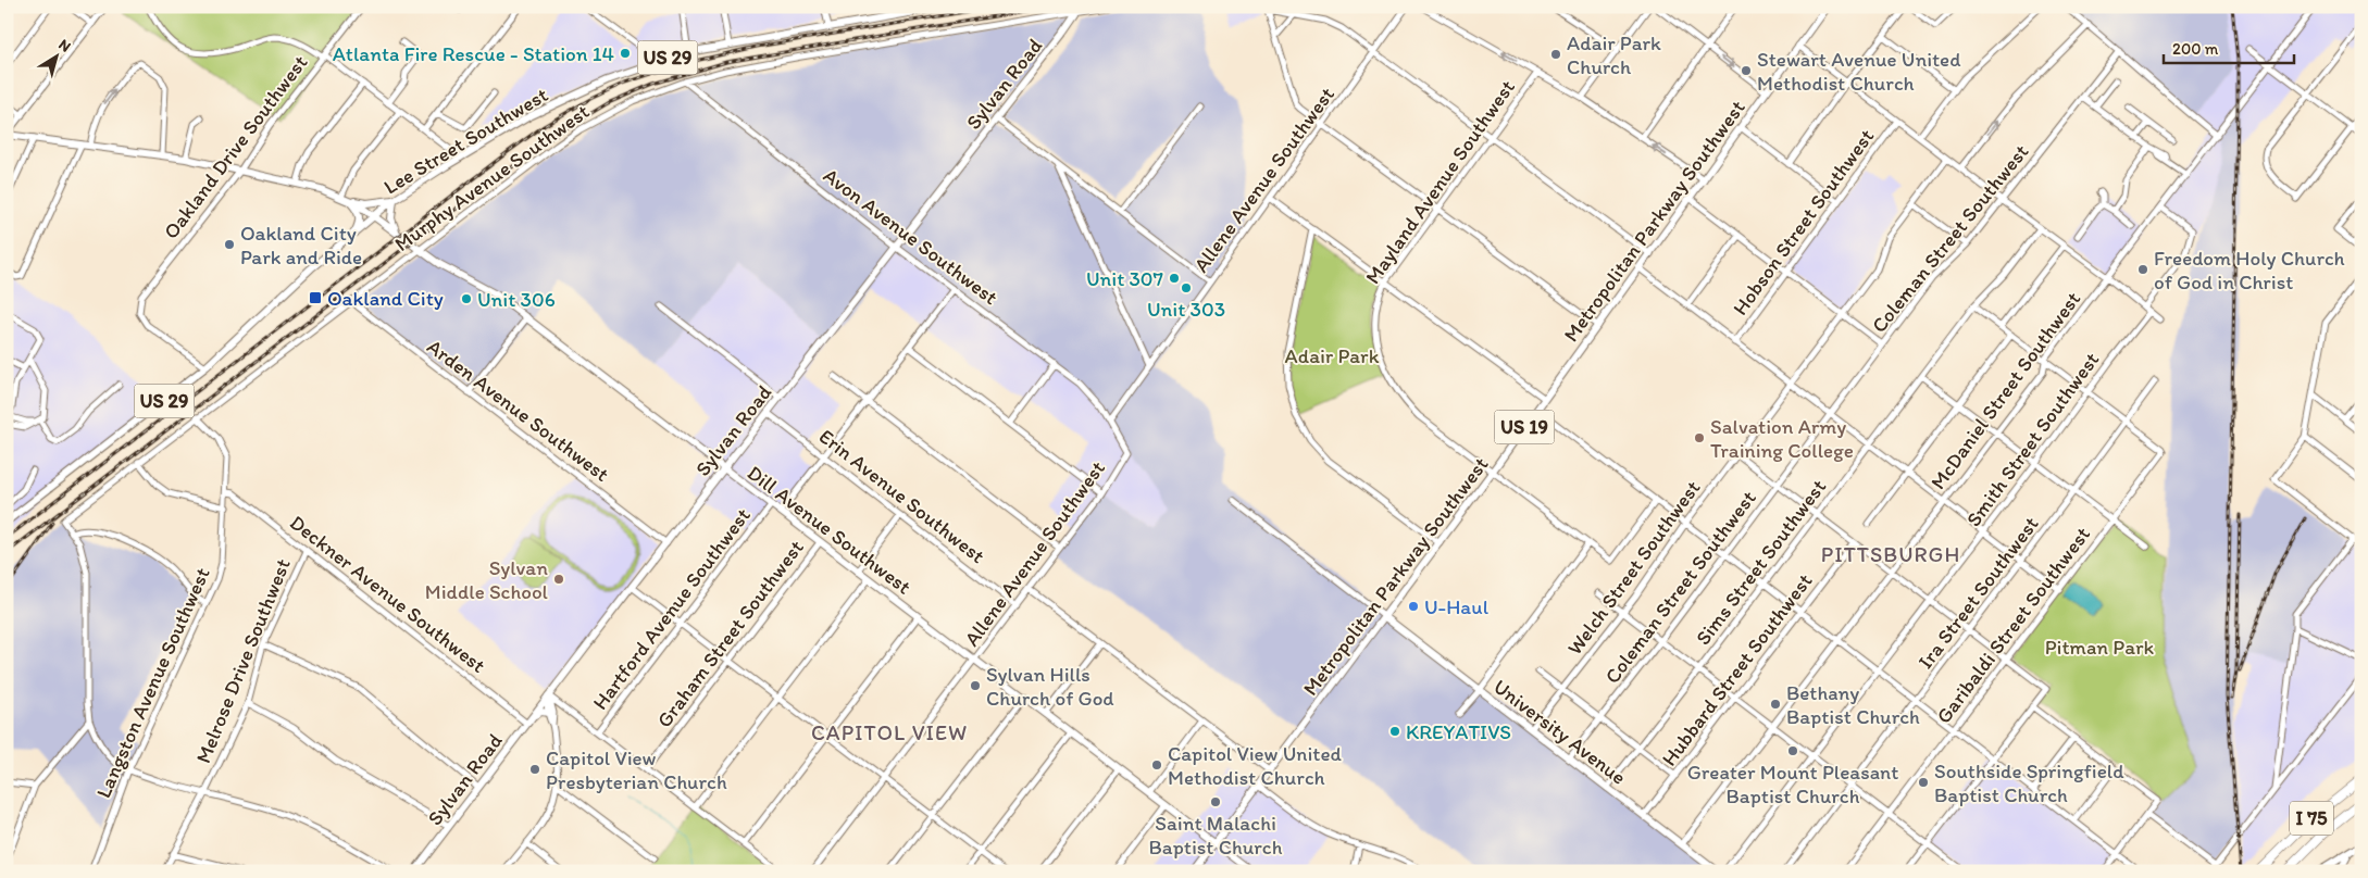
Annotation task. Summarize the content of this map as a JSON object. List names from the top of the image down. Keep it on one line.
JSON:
{"streets":{"highway":["I 75"],"main road":["US 29","Sylvan Road","Lee Street Southwest","Metropolitan Parkway Southwest","US 19","Dill Avenue Southwest","University Avenue"],"street":["Oakland Drive Southwest","Murphy Avenue Southwest","Allene Avenue Southwest","Mayland Avenue Southwest","Hobson Street Southwest","Avon Avenue Southwest","Coleman Street Southwest","McDaniel Street Southwest","Arden Avenue Southwest","Smith Street Southwest","Erin Avenue Southwest","Sims Street Southwest","Welch Street Southwest","Ira Street Southwest","Deckner Avenue Southwest","Hartford Avenue Southwest","Garibaldi Street Southwest","Graham Street Southwest","Melrose Drive Southwest","Hubbard Street Southwest","Langston Avenue Southwest"]},"crossings":[["Sylvan Road","Murphy Avenue Southwest"],["Sylvan Road","Avon Avenue Southwest"],["Sylvan Road","Arden Avenue Southwest"],["Sylvan Road","Erin Avenue Southwest"],["Sylvan Road","Dill Avenue Southwest"],["Sylvan Road","Deckner Avenue Southwest"],["Lee Street Southwest","Oakland Drive Southwest"],["Lee Street Southwest","Dill Avenue Southwest"],["Murphy Avenue Southwest","Avon Avenue Southwest"],["Murphy Avenue Southwest","Arden Avenue Southwest"],["Murphy Avenue Southwest","Dill Avenue Southwest"],["Murphy Avenue Southwest","Langston Avenue Southwest"],["Allene Avenue Southwest","Avon Avenue Southwest"],["Allene Avenue Southwest","Erin Avenue Southwest"],["Allene Avenue Southwest","Dill Avenue Southwest"],["Mayland Avenue Southwest","Metropolitan Parkway Southwest"],["Metropolitan Parkway Southwest","Dill Avenue Southwest"],["Metropolitan Parkway Southwest","University Avenue"],["Avon Avenue Southwest","Hartford Avenue Southwest"],["Coleman Street Southwest","University Avenue"],["McDaniel Street Southwest","Smith Street Southwest"],["McDaniel Street Southwest","University Avenue"],["Erin Avenue Southwest","Hartford Avenue Southwest"],["Dill Avenue Southwest","Hartford Avenue Southwest"],["Dill Avenue Southwest","Graham Street Southwest"],["Sims Street Southwest","University Avenue"],["Welch Street Southwest","University Avenue"],["Ira Street Southwest","Garibaldi Street Southwest"],["Deckner Avenue Southwest","Melrose Drive Southwest"],["Deckner Avenue Southwest","Langston Avenue Southwest"],["Hubbard Street Southwest","University Avenue"]],"districts":["PITTSBURGH","CAPITOL VIEW"],"parks":["Adair Park","Pitman Park"],"places":{"other":["Atlanta Fire Rescue - Station 14","Adair Park Church","Stewart Avenue United Methodist Church","Oakland City Park and Ride","Freedom Holy Church of God in Christ","Unit 307","Unit 303","Unit 306","Salvation Army Training College","Sylvan Middle School","U-Haul","Sylvan Hills Church of God","Bethany Baptist Church","KREYATIVS","Greater Mount Pleasant Baptist Church","Capitol View United Methodist Church","Capitol View Presbyterian Church","Southside Springfield Baptist Church","Saint Malachi Baptist Church"],"transit":["Oakland City"]},"scale_bar":"200 m","north":"top right"}
